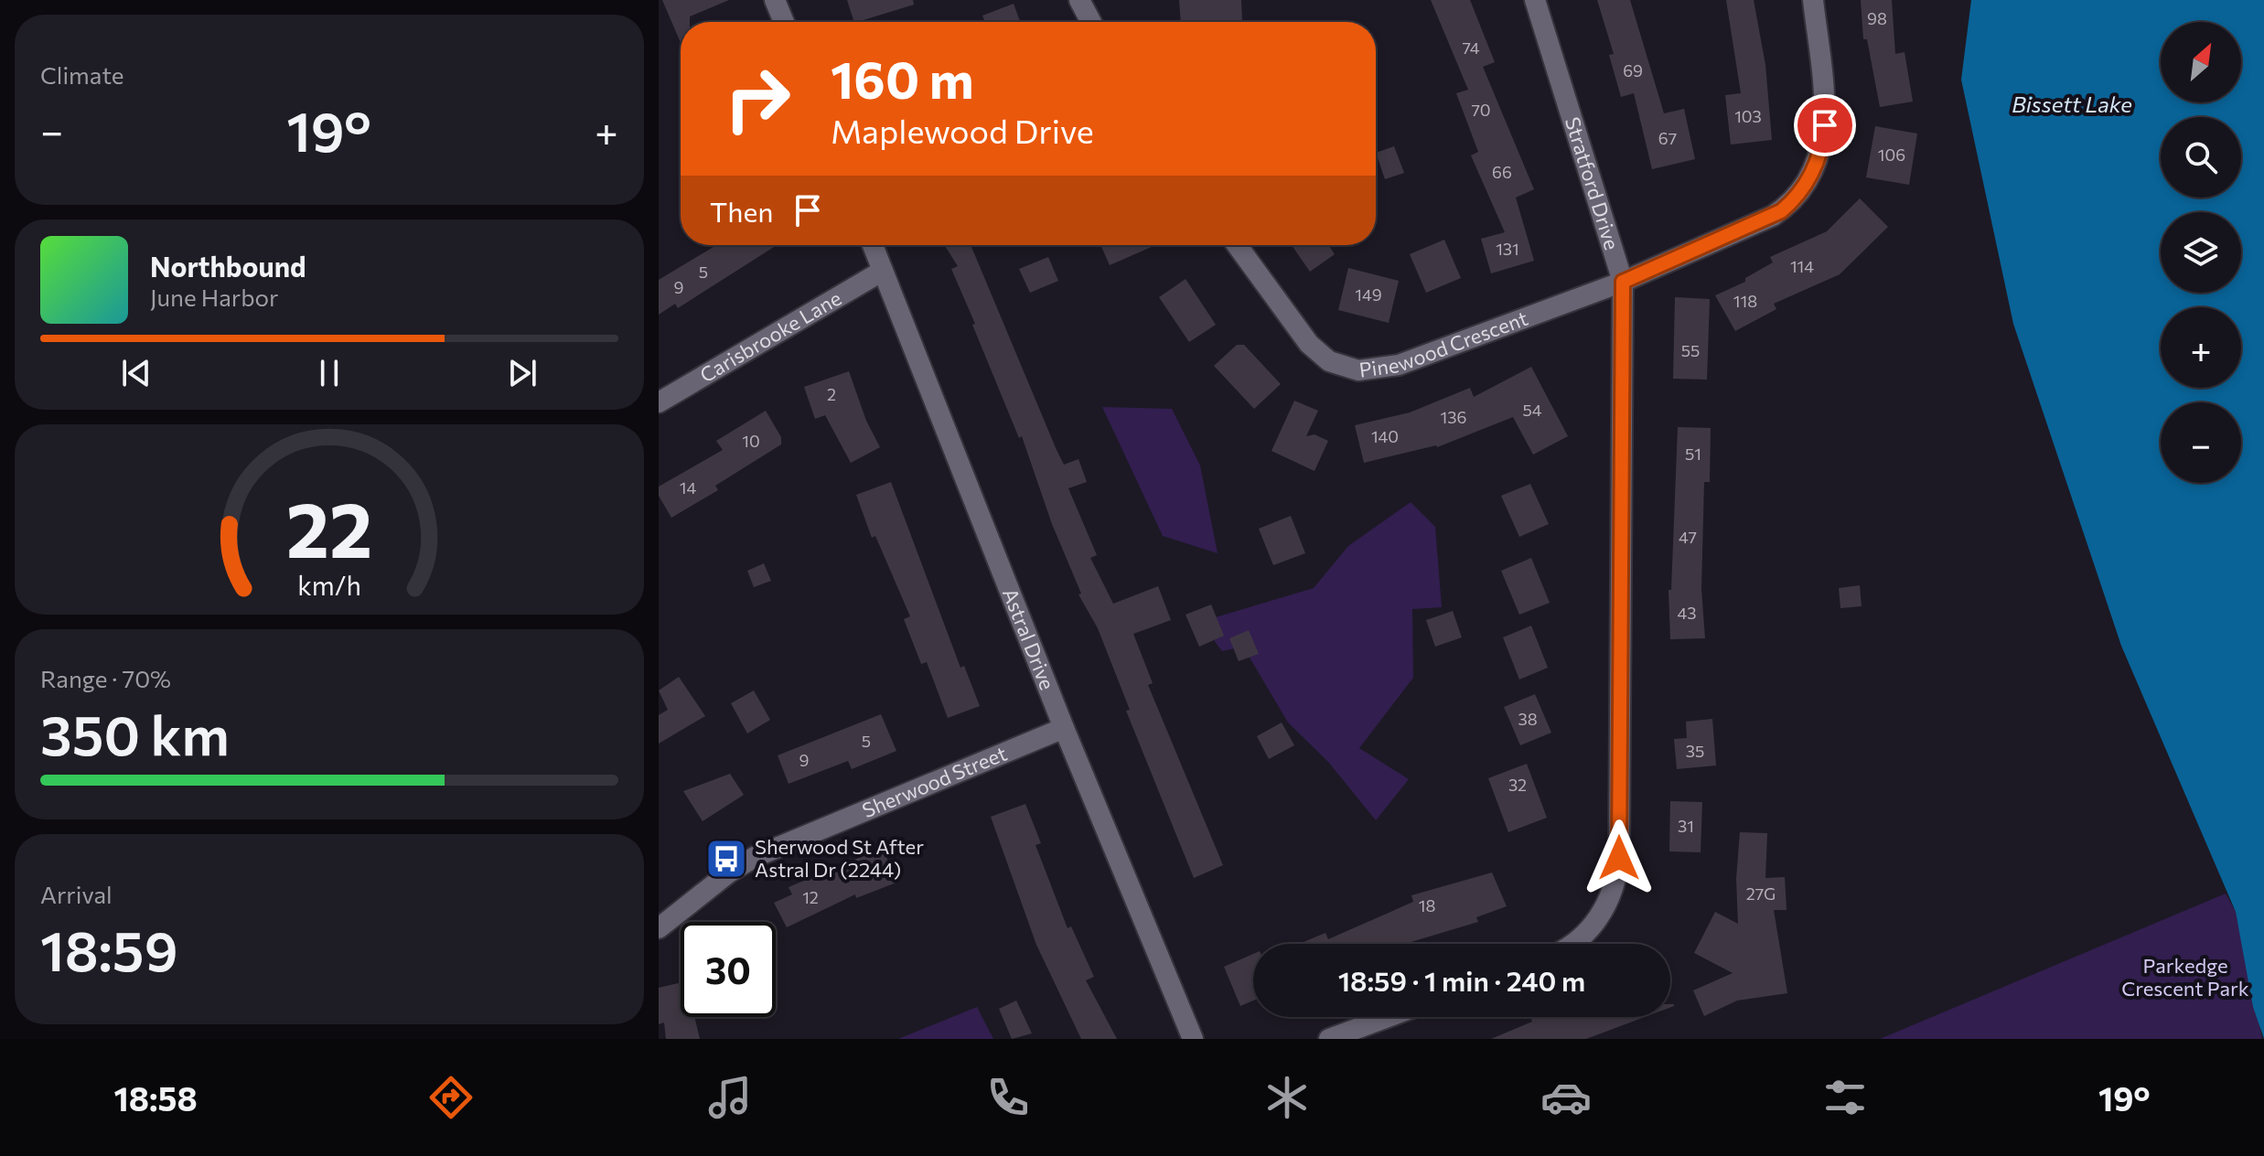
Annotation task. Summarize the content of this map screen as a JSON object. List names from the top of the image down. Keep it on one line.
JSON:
{"streets":{"street":["Stratford Drive","Carisbrooke Lane","Pinewood Crescent","Astral Drive","Sherwood Street"]},"crossings":[["Stratford Drive","Pinewood Crescent"],["Carisbrooke Lane","Astral Drive"],["Astral Drive","Sherwood Street"]],"water":["Bissett Lake"],"parks":["Parkedge Crescent Park"],"places":{"bus stop":["Sherwood St After Astral Dr (2244)"]},"house_numbers":["98","74","69","70","103","67","106","66","131","114","5","9","149","118","55","2","54","136","140","10","51","14","47","43","38","5","35","9","32","31","27G","12","18"],"north":"top right","page":{"tile":["Climate",["Range · 70%","350 km"],["Arrival","18:59"]],"map_buttons":["+","−"],"turn":["160 m","Maplewood Drive"],"heat":["−","19°","+"],"then":"Then","song":["Northbound","June Harbor"],"limit":"30","trip":"18:59 · 1 min · 240 m","tabs":["18:58","19°"],"gauge":["22","km/h"]}}
